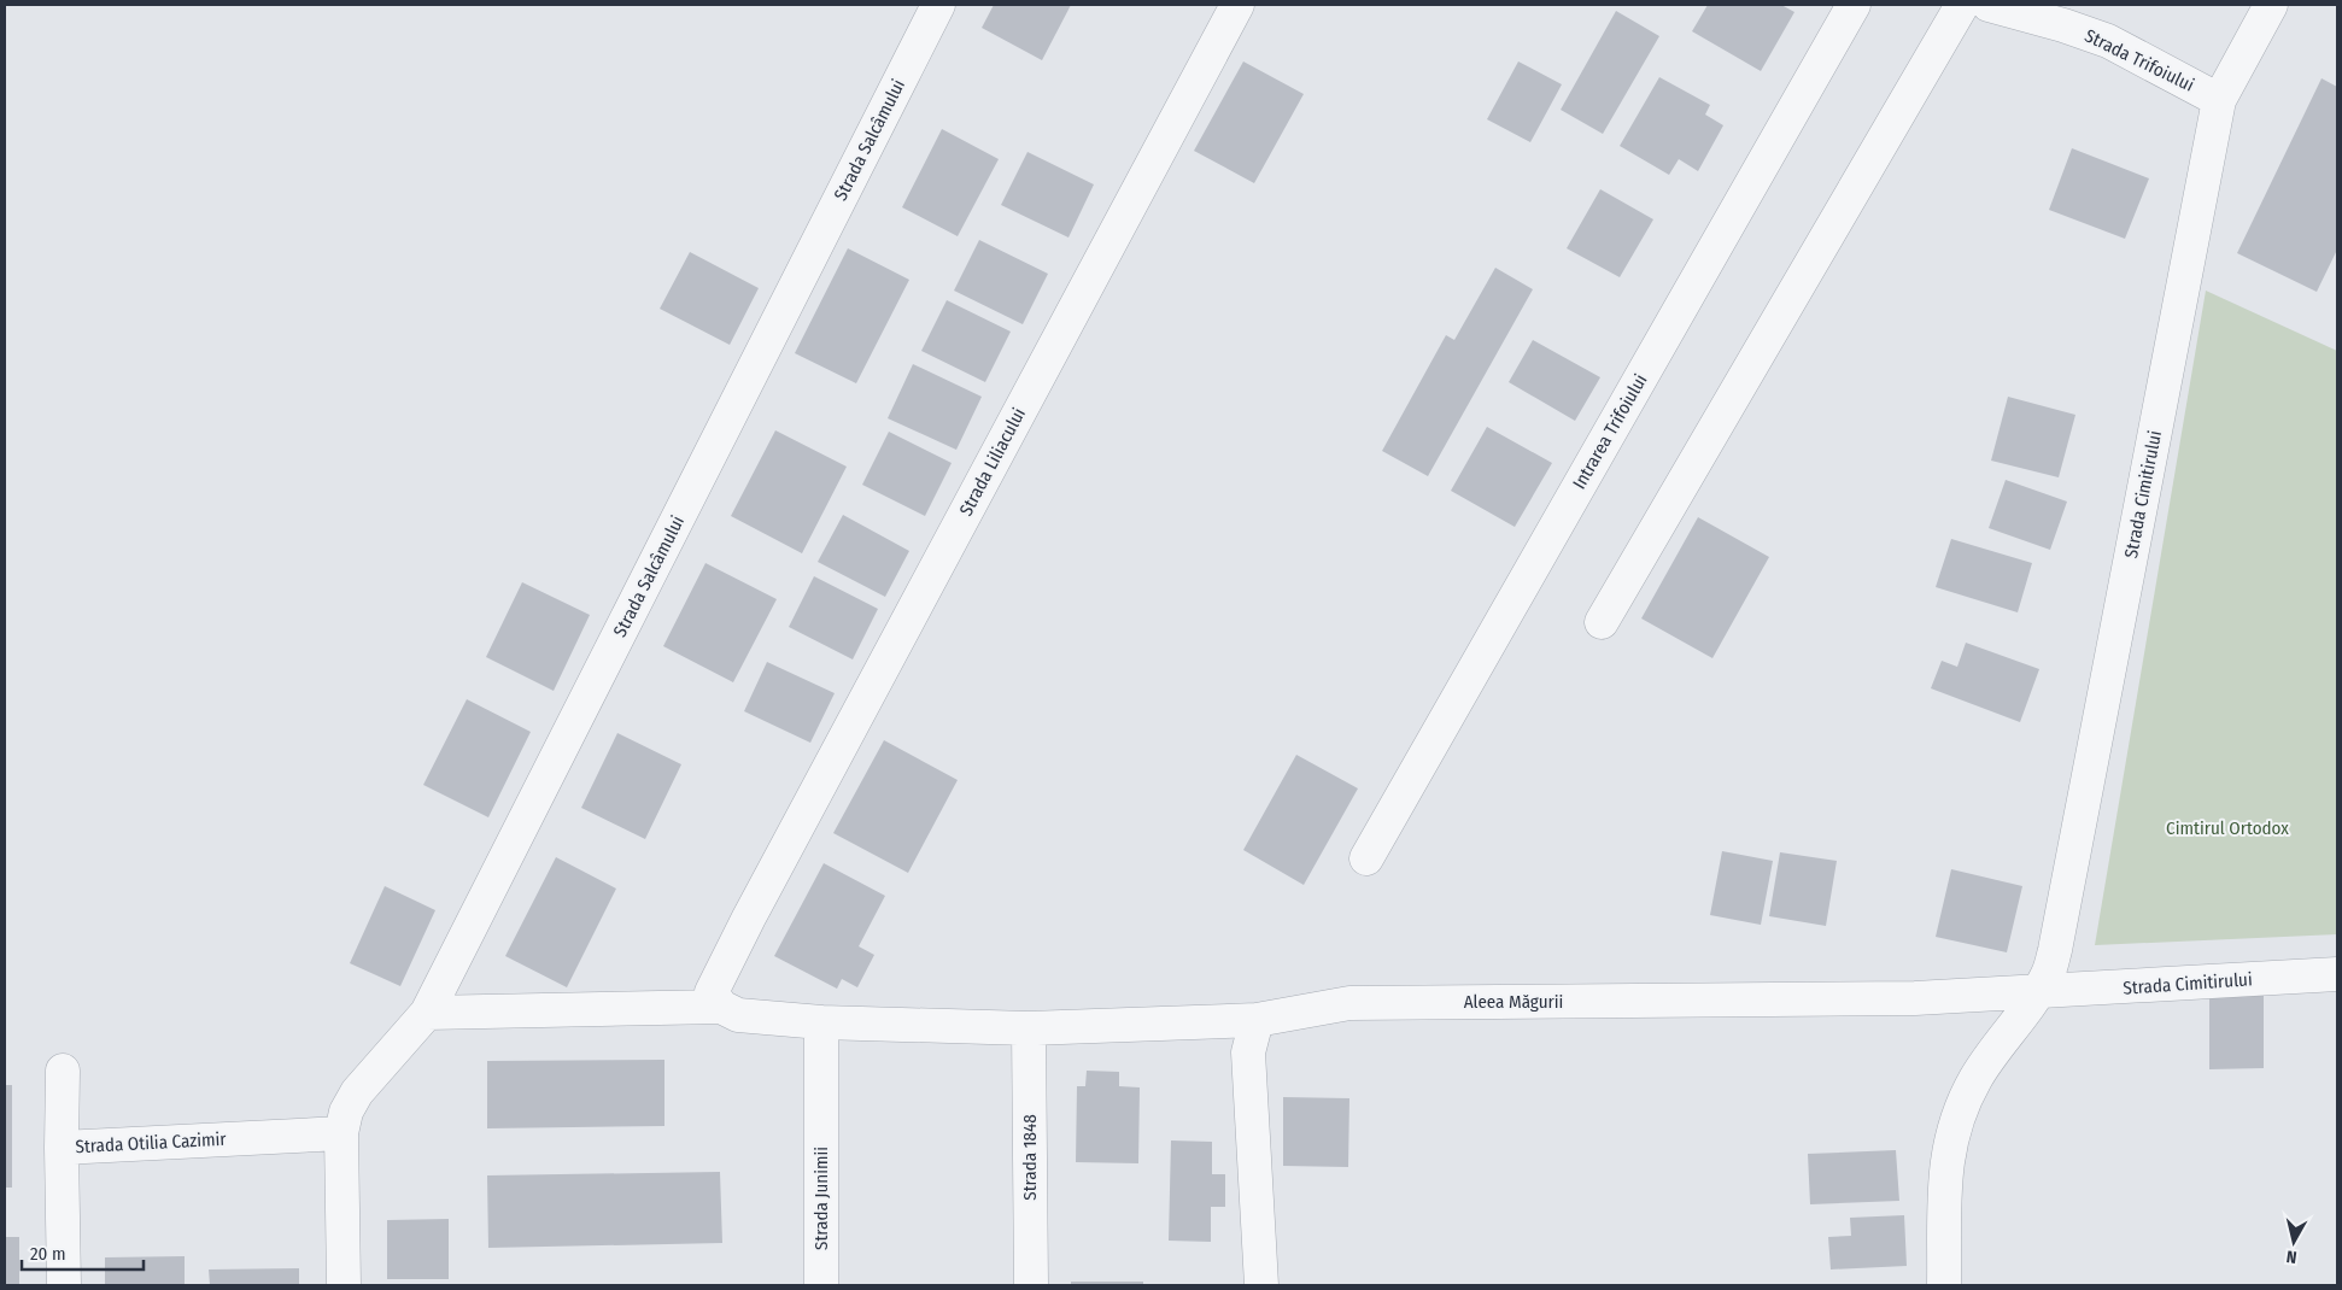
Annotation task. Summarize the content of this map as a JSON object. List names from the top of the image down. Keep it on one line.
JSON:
{"streets":{"street":["Strada Trifoiului","Strada Salcâmului","Intrarea Trifoiului","Strada Liliacului","Strada Cimitirului","Aleea Măgurii","Strada Otilia Cazimir","Strada 1848","Strada Junimii"]},"crossings":[["Strada Trifoiului","Strada Cimitirului"],["Strada Salcâmului","Aleea Măgurii"],["Strada Salcâmului","Strada Otilia Cazimir"],["Strada Liliacului","Aleea Măgurii"],["Strada Cimitirului","Aleea Măgurii"],["Aleea Măgurii","Strada 1848"],["Aleea Măgurii","Strada Junimii"]],"parks":["Cimtirul Ortodox"],"scale_bar":"20 m","north":"bottom"}
